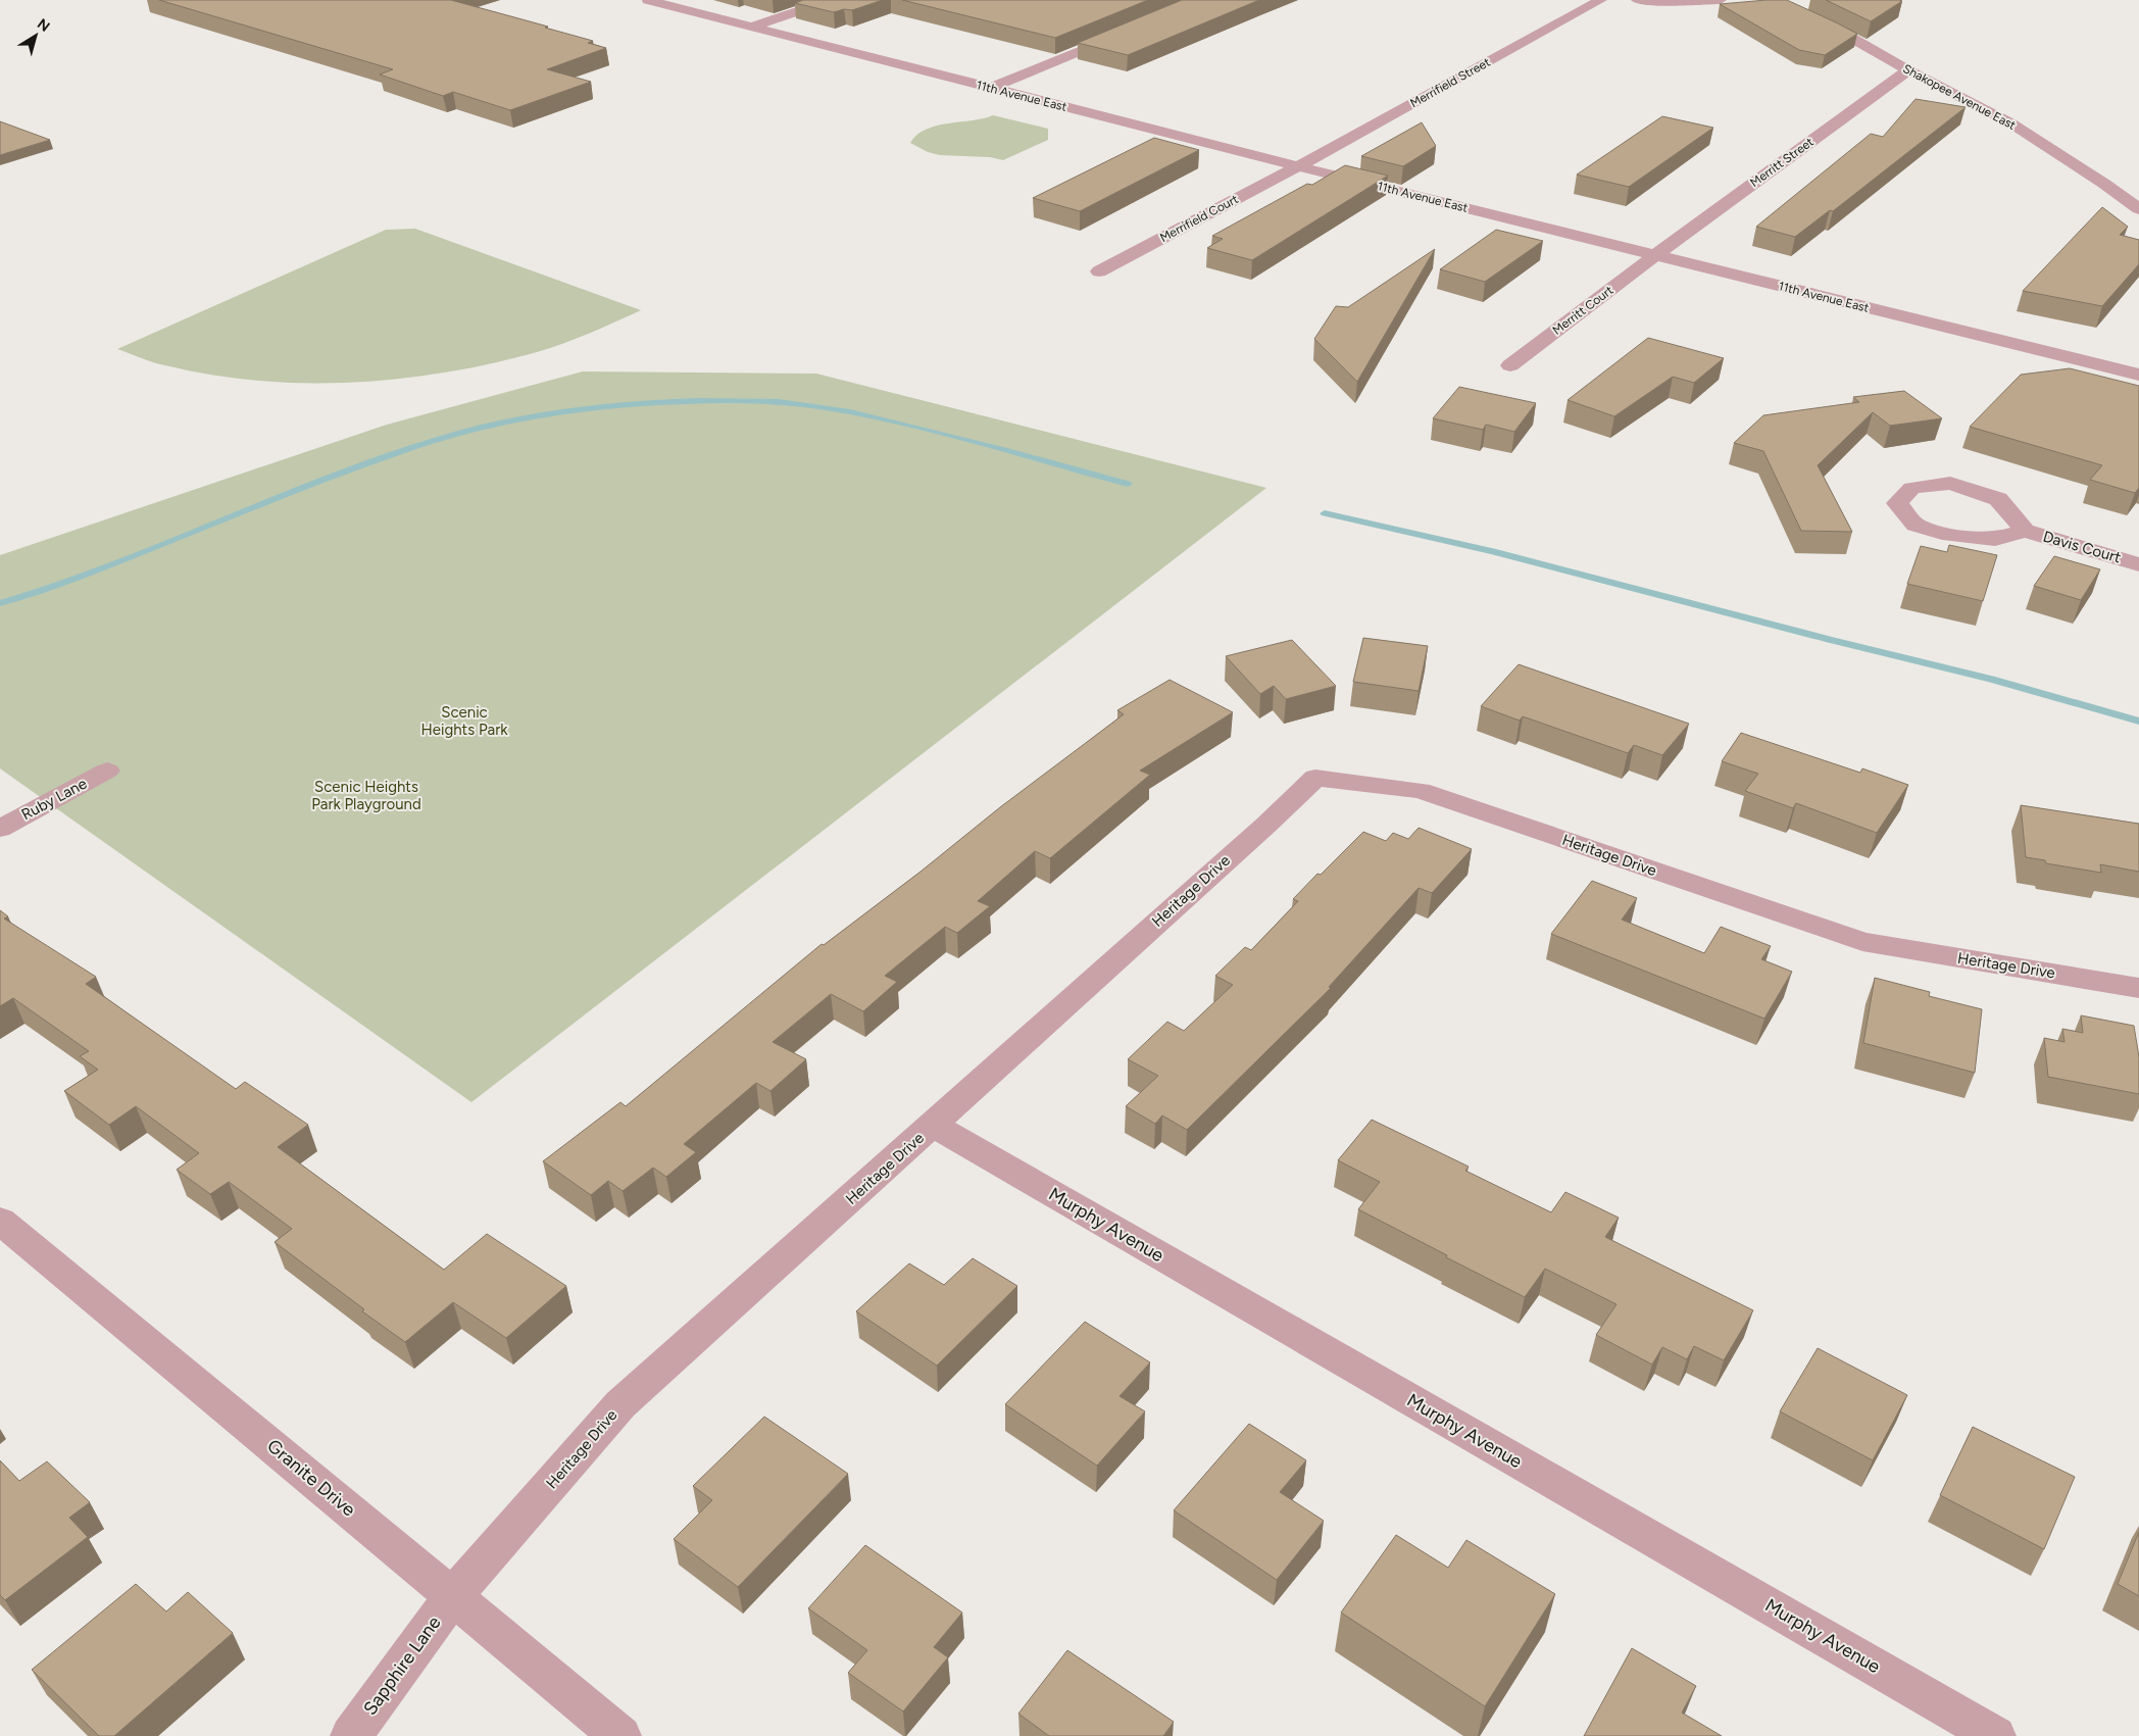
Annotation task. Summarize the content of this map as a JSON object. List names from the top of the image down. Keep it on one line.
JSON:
{"streets":{"street":["Merrifield Street","11th Avenue East","Shakopee Avenue East","Merritt Street","Merrifield Court","Merritt Court","Davis Court","Ruby Lane","Heritage Drive","Murphy Avenue","Granite Drive","Sapphire Lane"]},"crossings":[["Merrifield Street","11th Avenue East"],["Merrifield Street","Merrifield Court"],["11th Avenue East","Merritt Street"],["11th Avenue East","Merrifield Court"],["11th Avenue East","Merritt Court"],["Shakopee Avenue East","Merritt Street"],["Merritt Street","Merritt Court"],["Heritage Drive","Murphy Avenue"],["Heritage Drive","Granite Drive"],["Heritage Drive","Sapphire Lane"],["Granite Drive","Sapphire Lane"]],"parks":["Scenic Heights Park","Scenic Heights Park Playground"],"north":"top right"}
